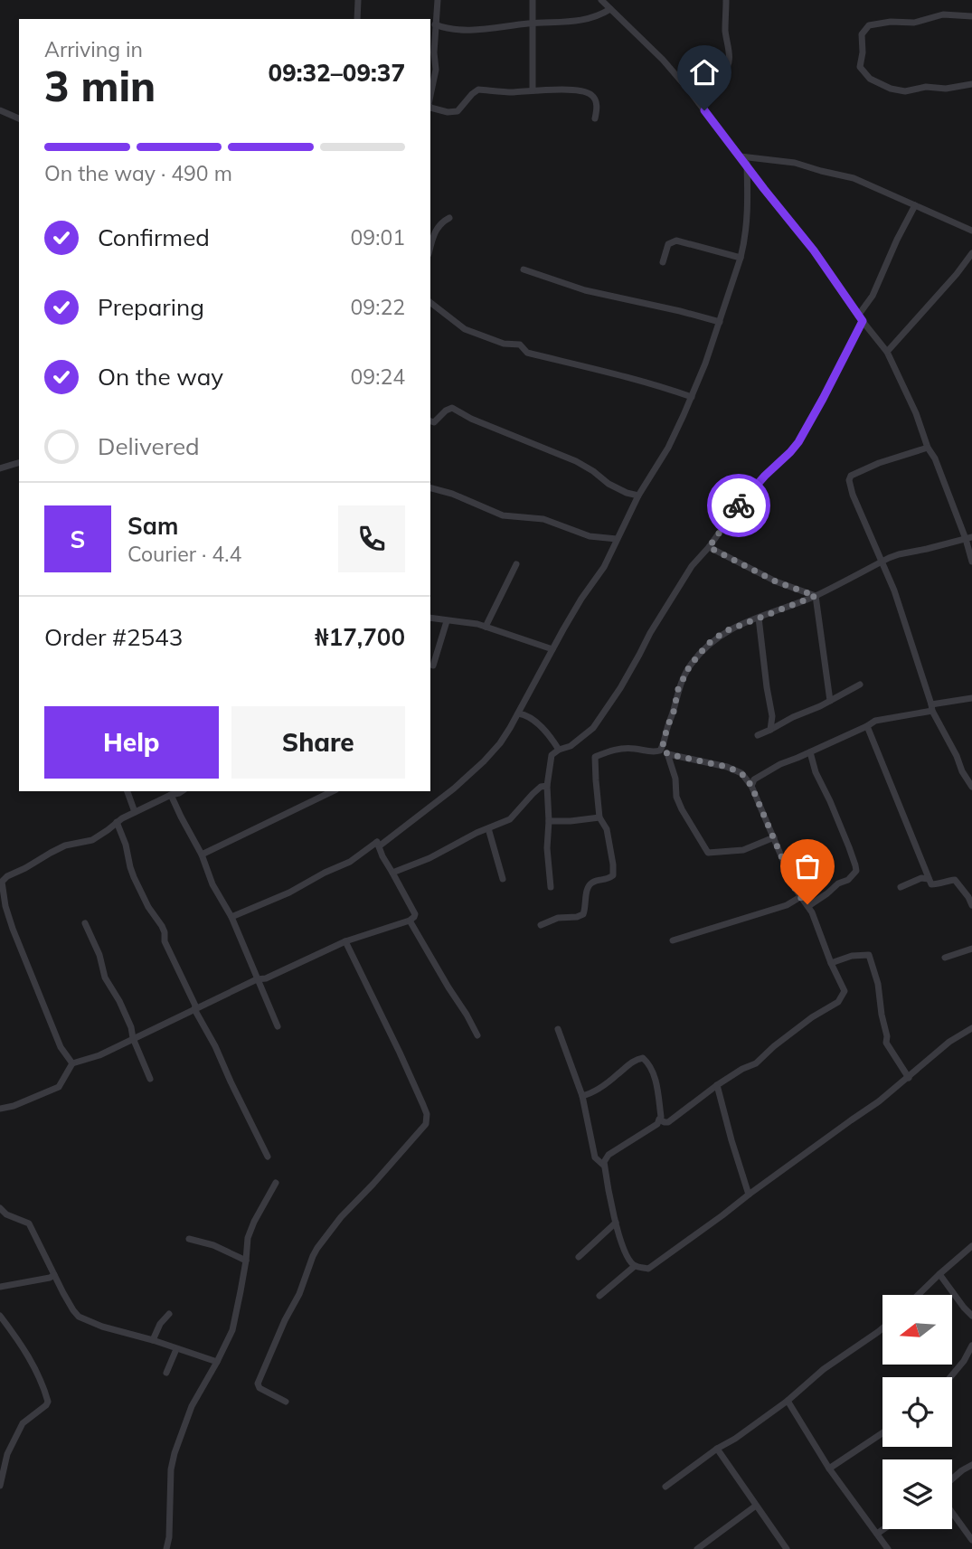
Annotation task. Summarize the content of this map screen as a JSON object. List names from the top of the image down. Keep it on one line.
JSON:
{"north":"left","page":{"heading":["3 min","Arriving in","09:32–09:37"],"panel":["Sam","Courier · 4.4","Order #2543","₦17,700"],"bar":"On the way · 490 m","list":[["Confirmed","09:01"],["Preparing","09:22"],["On the way","09:24"],"Delivered"],"round":"S","buttons":["Help","Share"]}}
